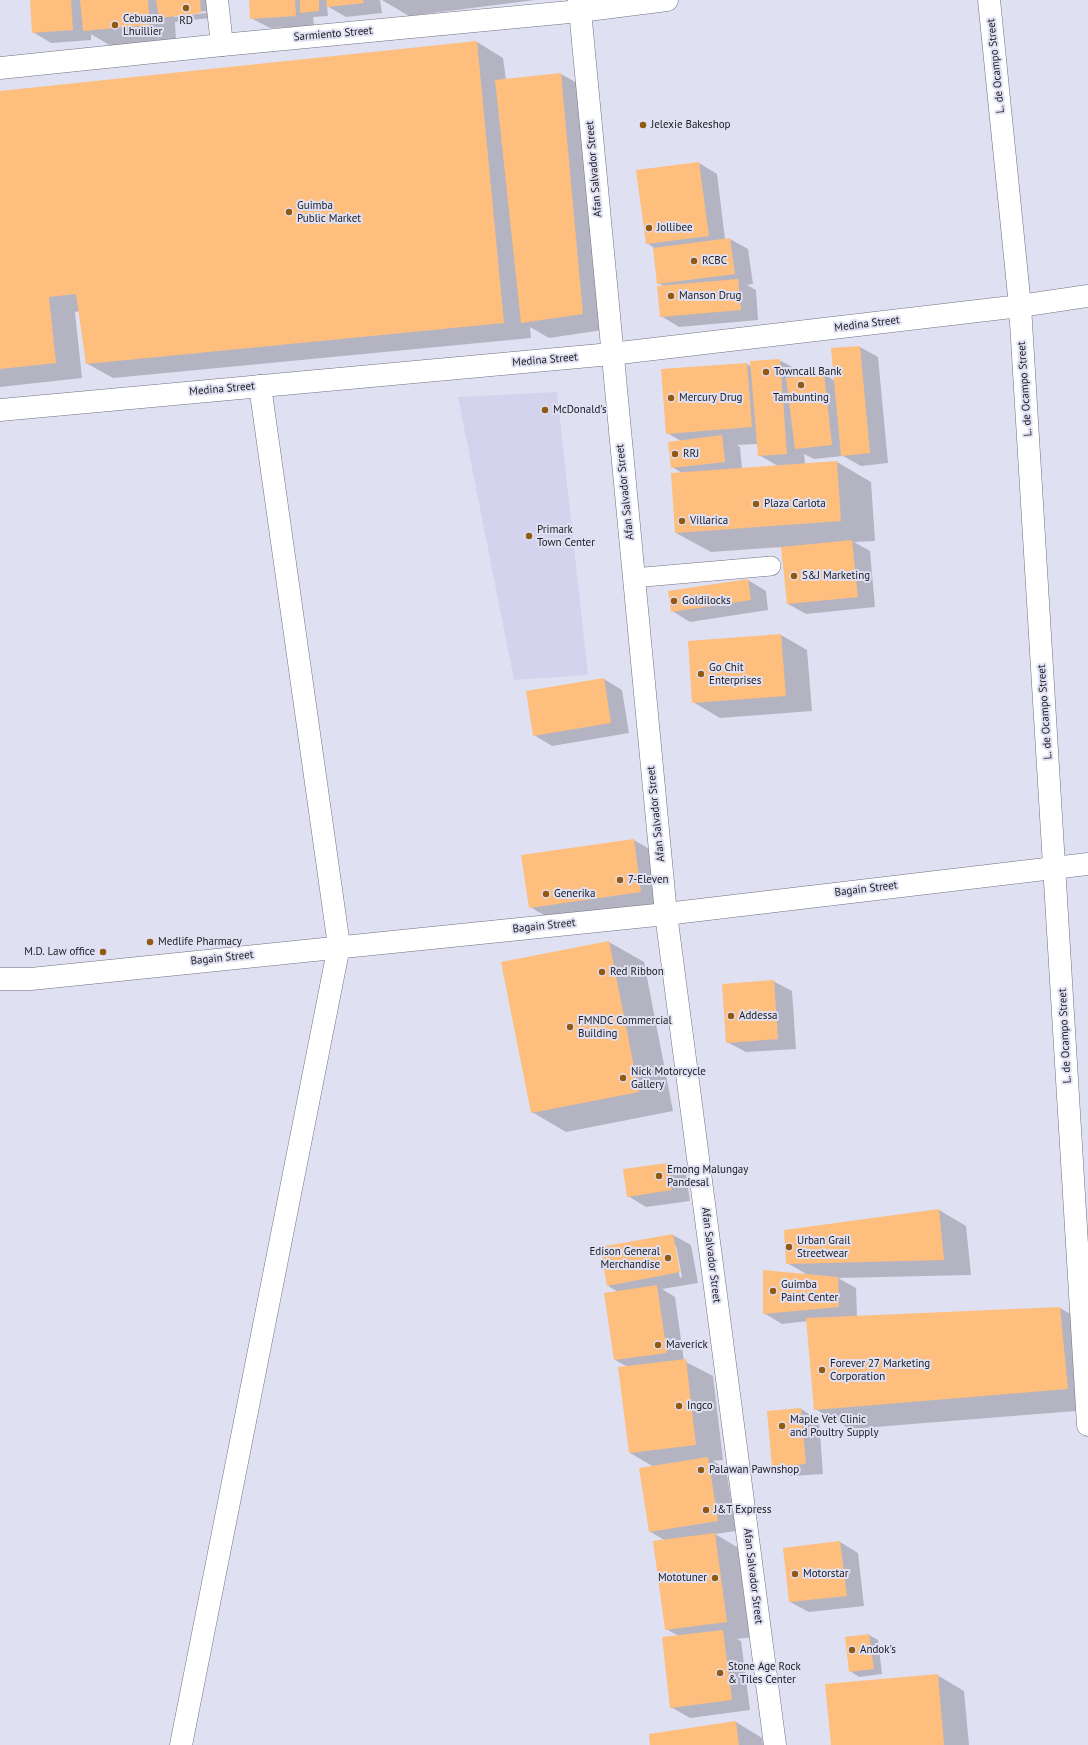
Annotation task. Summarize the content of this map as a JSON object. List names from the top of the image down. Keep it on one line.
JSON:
{"streets":{"street":["Sarmiento Street","L. de Ocampo Street","Afan Salvador Street","Medina Street","Bagain Street"]},"crossings":[["Sarmiento Street","Afan Salvador Street"],["L. de Ocampo Street","Medina Street"],["L. de Ocampo Street","Bagain Street"],["Afan Salvador Street","Medina Street"],["Afan Salvador Street","Bagain Street"]],"places":["RD","Cebuana Lhuillier","Jelexie Bakeshop","Guimba Public Market","Jollibee","RCBC","Manson Drug","Towncall Bank","Tambunting","Mercury Drug","McDonald's","RRJ","Plaza Carlota","Villarica","Primark Town Center","S&J Marketing","Goldilocks","Go Chit Enterprises","7-Eleven","Generika","Medlife Pharmacy","M.D. Law office","Red Ribbon","Addessa","FMNDC Commercial Building","Nick Motorcycle Gallery","Emong Malungay Pandesal","Urban Grail Streetwear","Edison General Merchandise","Guimba Paint Center","Maverick","Forever 27 Marketing Corporation","Ingco","Maple Vet Clinic and Poultry Supply","Palawan Pawnshop","J&T Express","Motorstar","Mototuner","Andok's","Stone Age Rock & Tiles Center"]}
